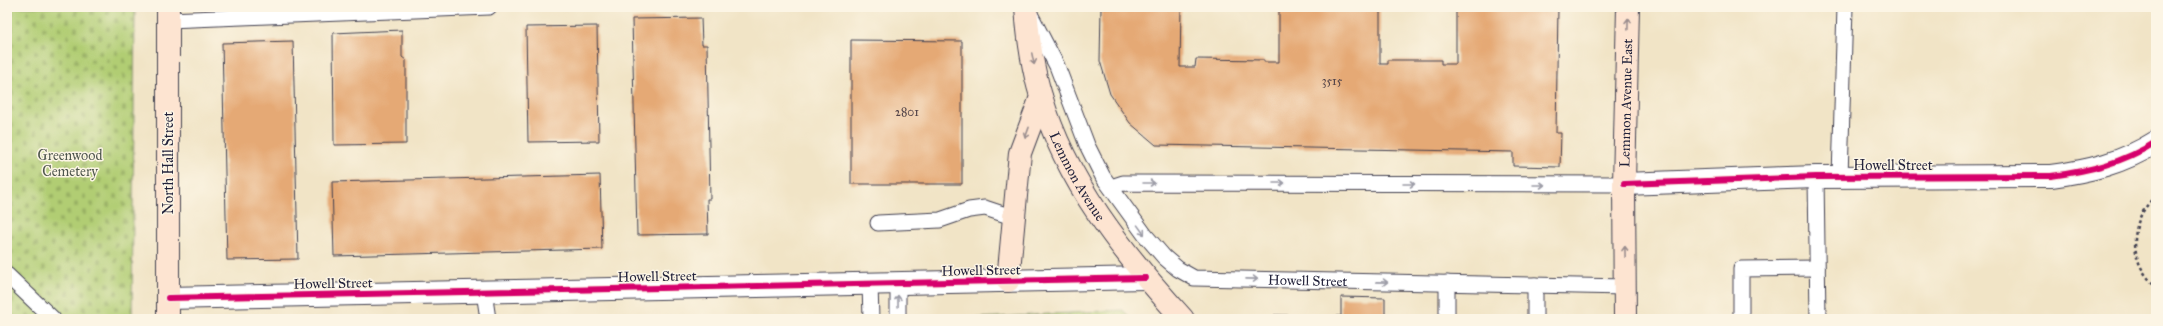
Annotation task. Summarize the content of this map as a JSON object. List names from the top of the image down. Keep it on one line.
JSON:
{"streets":{"main road":["Lemmon Avenue East","North Hall Street","Lemmon Avenue"],"street":["Howell Street"]},"crossings":[["Lemmon Avenue East","Howell Street"],["North Hall Street","Howell Street"],["Howell Street","Lemmon Avenue"]],"one_way":["Lemmon Avenue East"],"parks":["Greenwood Cemetery"],"house_numbers":["3515","2801"]}
